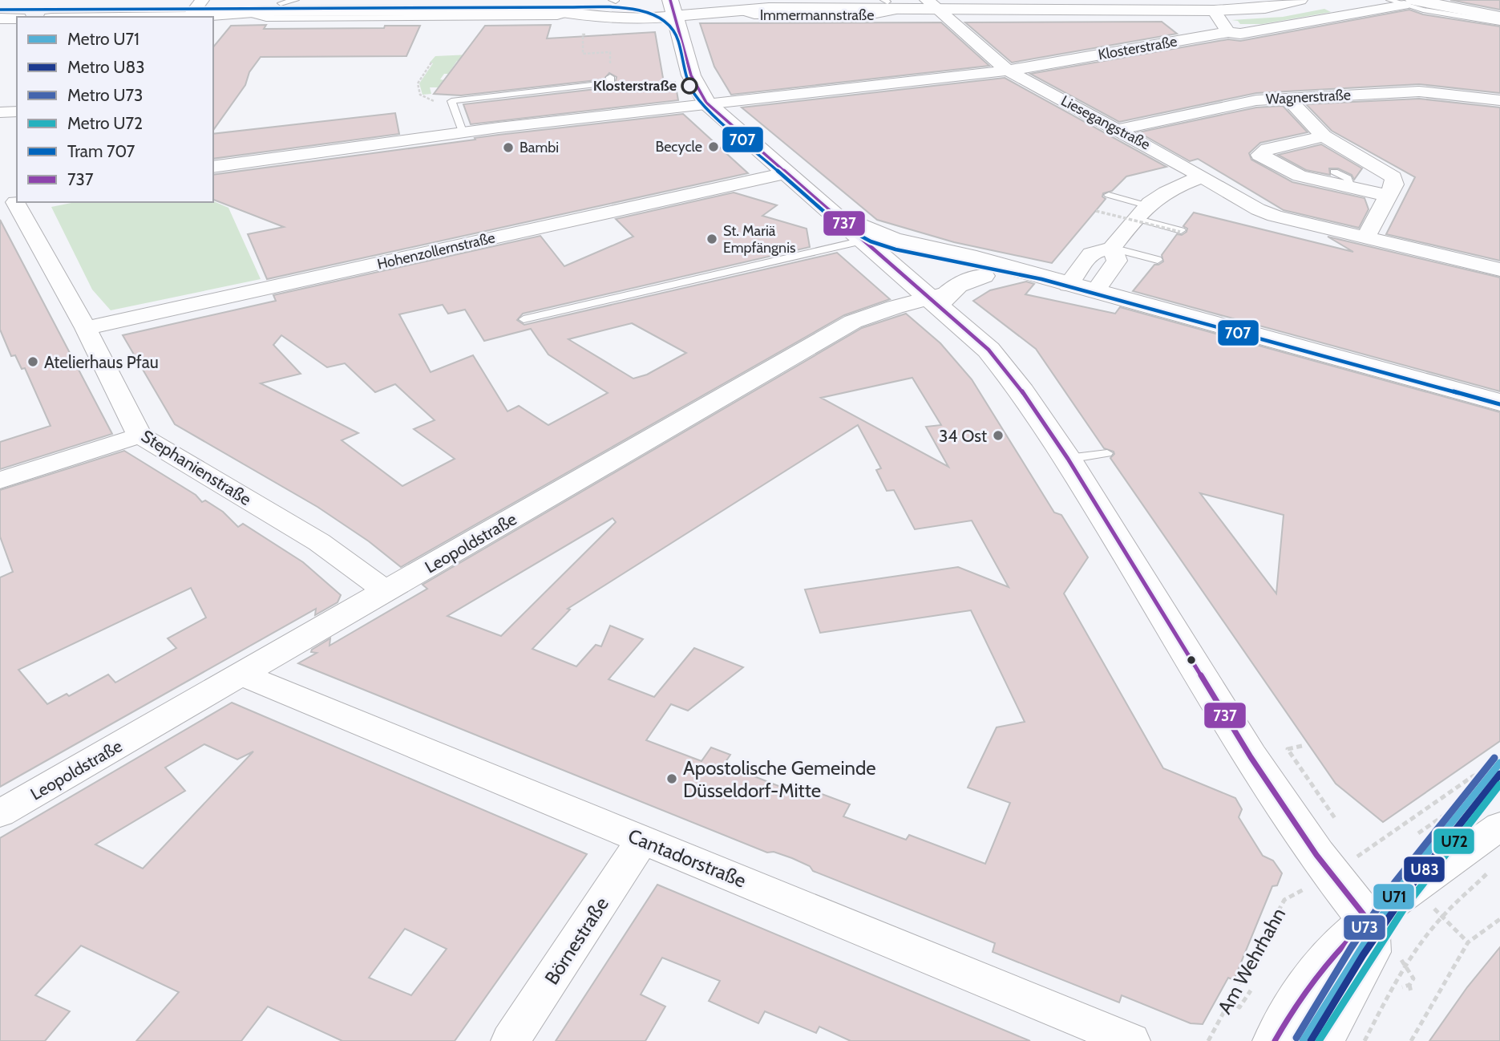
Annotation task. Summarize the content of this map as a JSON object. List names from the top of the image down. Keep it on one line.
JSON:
{"streets":{"street":["Immermannstraße","Klosterstraße","Wagnerstraße","Liesegangstraße","Hohenzollernstraße","Stephanienstraße","Leopoldstraße","Cantadorstraße","Börnestraße"],"path":["Am Wehrhahn"]},"crossings":[["Immermannstraße","Liesegangstraße"],["Klosterstraße","Liesegangstraße"],["Wagnerstraße","Liesegangstraße"],["Hohenzollernstraße","Stephanienstraße"],["Stephanienstraße","Leopoldstraße"],["Leopoldstraße","Cantadorstraße"],["Cantadorstraße","Börnestraße"]],"places":["Klosterstraße","Becycle","Bambi","St. Mariä Empfängnis","Atelierhaus Pfau","34 Ost","Apostolische Gemeinde Düsseldorf-Mitte"],"lines":["transit line 737","tram line 707","metro line U73","metro line U71","metro line U83","metro line U72"],"legend":["Metro U71","Metro U83","Metro U73","Metro U72","Tram 707","737"]}
